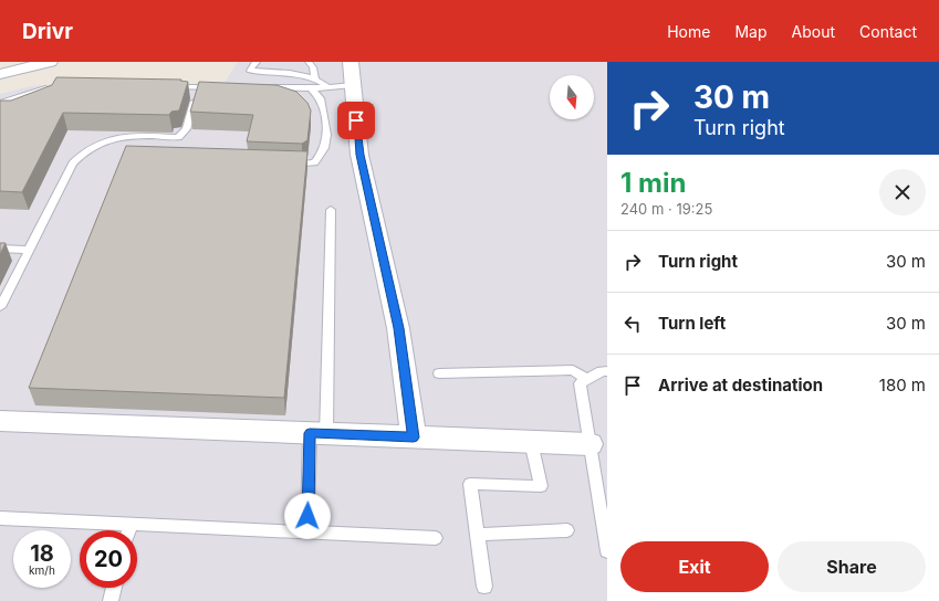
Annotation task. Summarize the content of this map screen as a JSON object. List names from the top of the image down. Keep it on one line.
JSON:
{"north":"bottom","page":{"header":"Drivr","nav":["Home","Map","About","Contact"],"turn":["30 m","Turn right"],"heading":["1 min","240 m · 19:25"],"list":[{"name":"Turn right","value":"30 m"},{"name":"Turn left","value":"30 m"},{"name":"Arrive at destination","value":"180 m"}],"speed":"18 km/h","limit":"20","buttons":["Exit","Share"]}}
